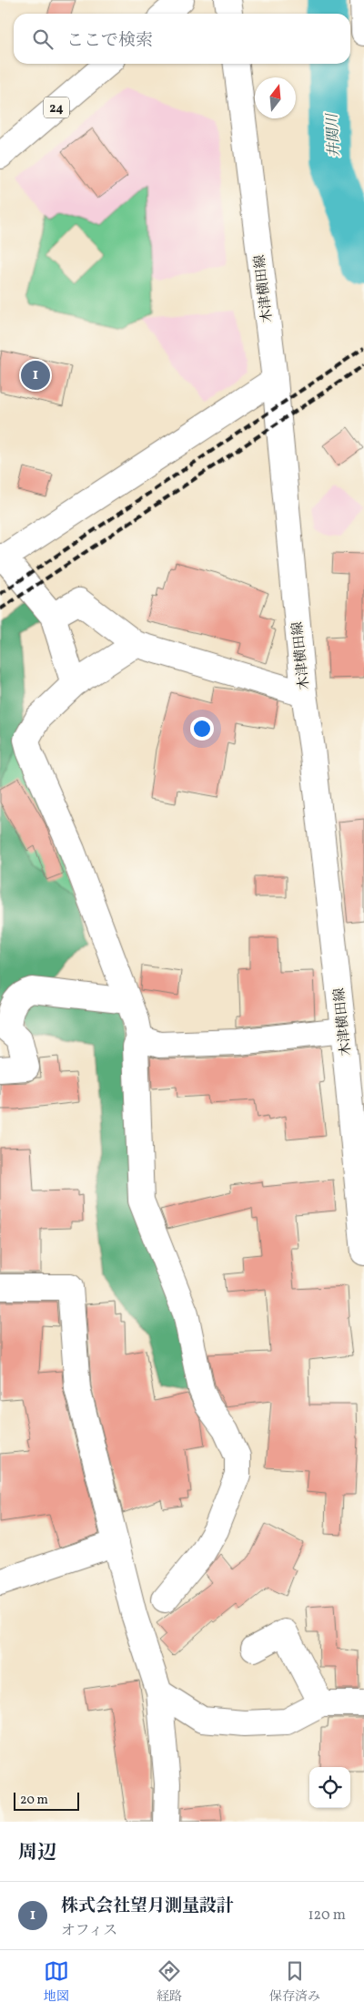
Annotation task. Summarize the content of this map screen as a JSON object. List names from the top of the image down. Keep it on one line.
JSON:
{"streets":{"main road":["24","木津横田線"]},"water":["井関川"],"scale_bar":"20 m","north":"top","page":{"search":"ここで検索","pins":"1","scale":"20 m","heading":"周辺","list":[{"mark":"1","name":"株式会社望月測量設計","note":"オフィス","value":"120 m"}],"nav":["地図","経路","保存済み"]}}
